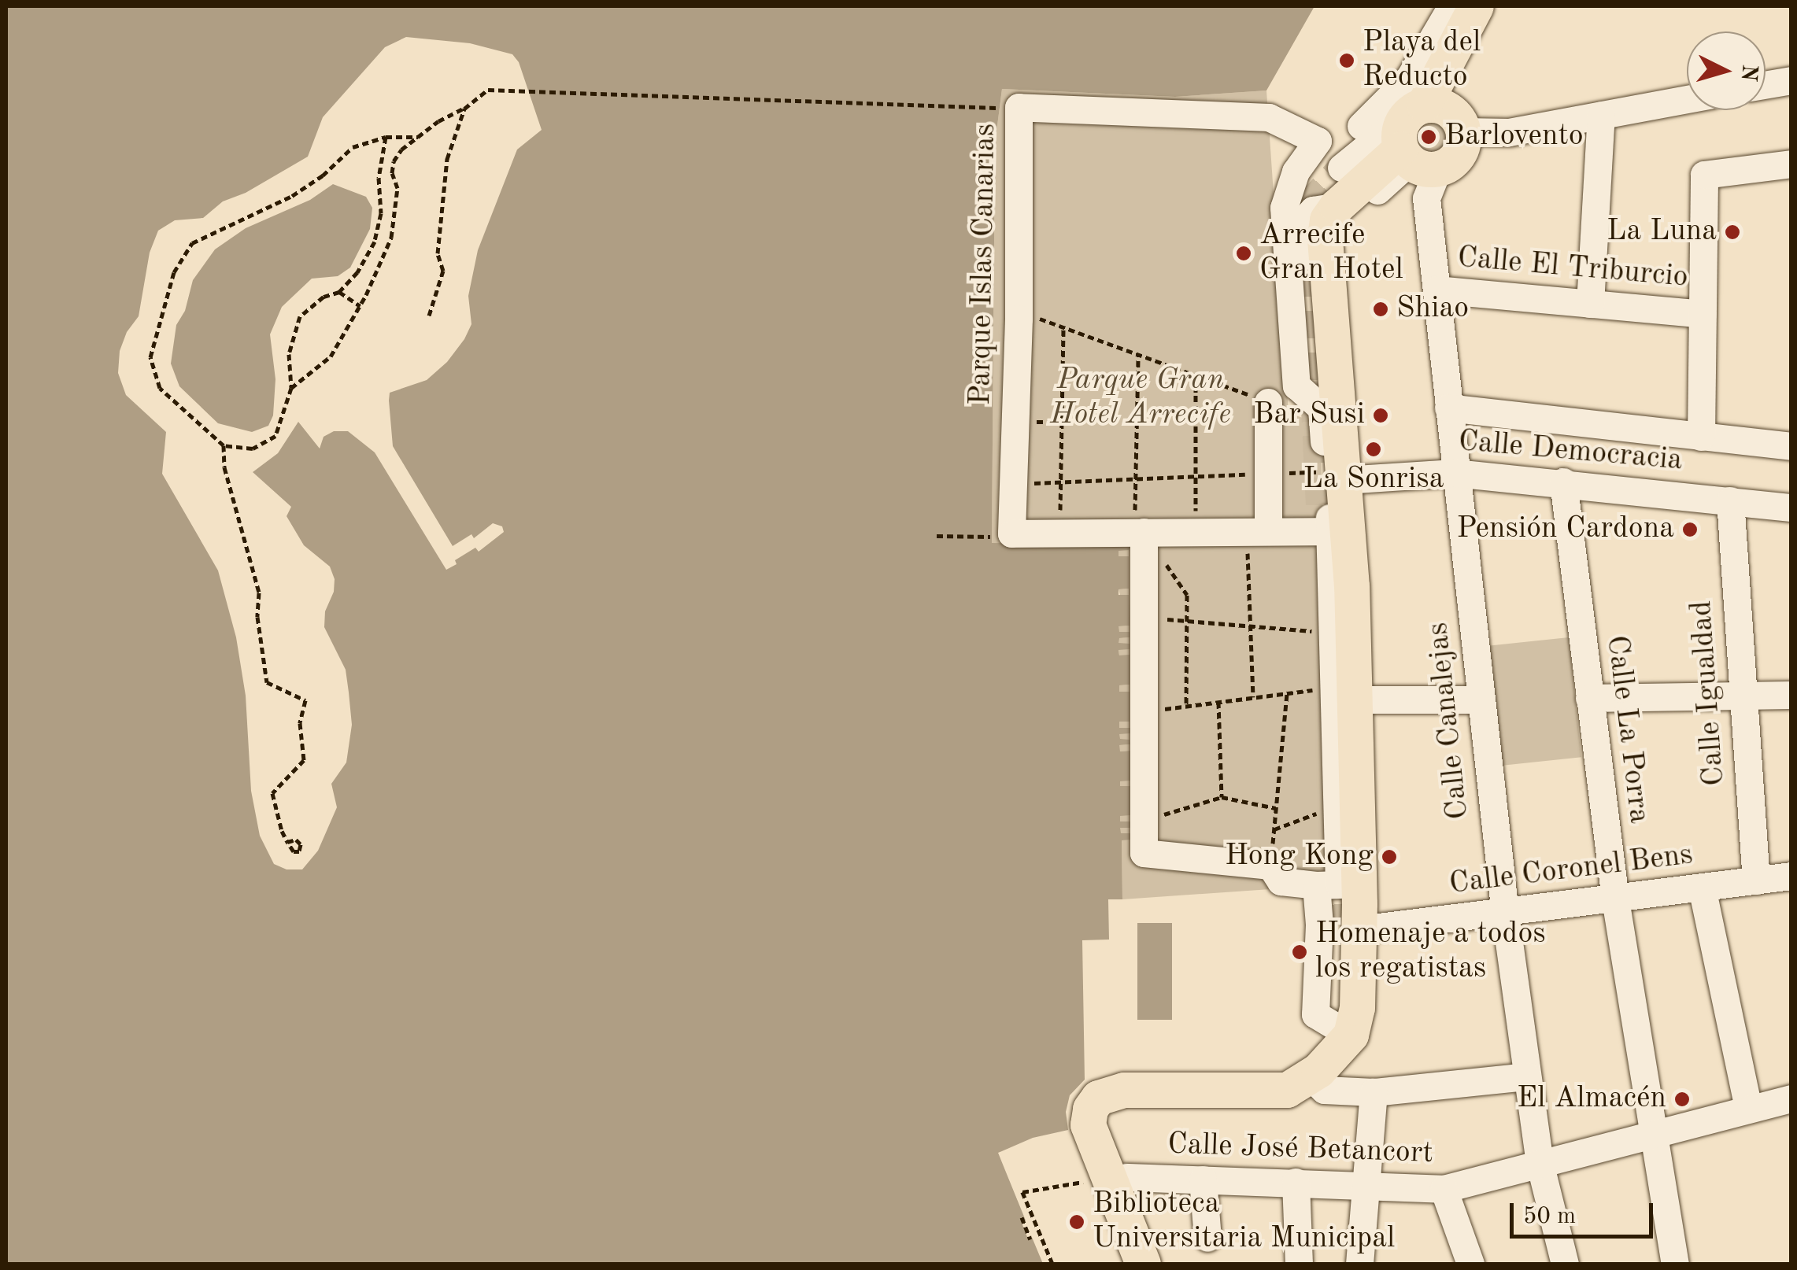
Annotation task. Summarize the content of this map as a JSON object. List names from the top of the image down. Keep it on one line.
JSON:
{"streets":{"street":["Parque Islas Canarias","Calle El Triburcio","Calle Democracia","Calle Igualdad","Calle Canalejas","Calle La Porra","Calle Coronel Bens","Calle José Betancort"]},"crossings":[["Calle El Triburcio","Calle Canalejas"],["Calle Democracia","Calle Igualdad"],["Calle Democracia","Calle Canalejas"],["Calle Democracia","Calle La Porra"],["Calle Igualdad","Calle Coronel Bens"],["Calle Canalejas","Calle Coronel Bens"],["Calle Canalejas","Calle José Betancort"],["Calle La Porra","Calle Coronel Bens"],["Calle La Porra","Calle José Betancort"]],"parks":["Parque Gran Hotel Arrecife"],"places":["Playa del Reducto","Barlovento","La Luna","Arrecife Gran Hotel","Shiao","Bar Susi","La Sonrisa","Pensión Cardona","Hong Kong","Homenaje a todos los regatistas","El Almacén","Biblioteca Universitaria Municipal"],"scale_bar":"50 m","north":"right"}
